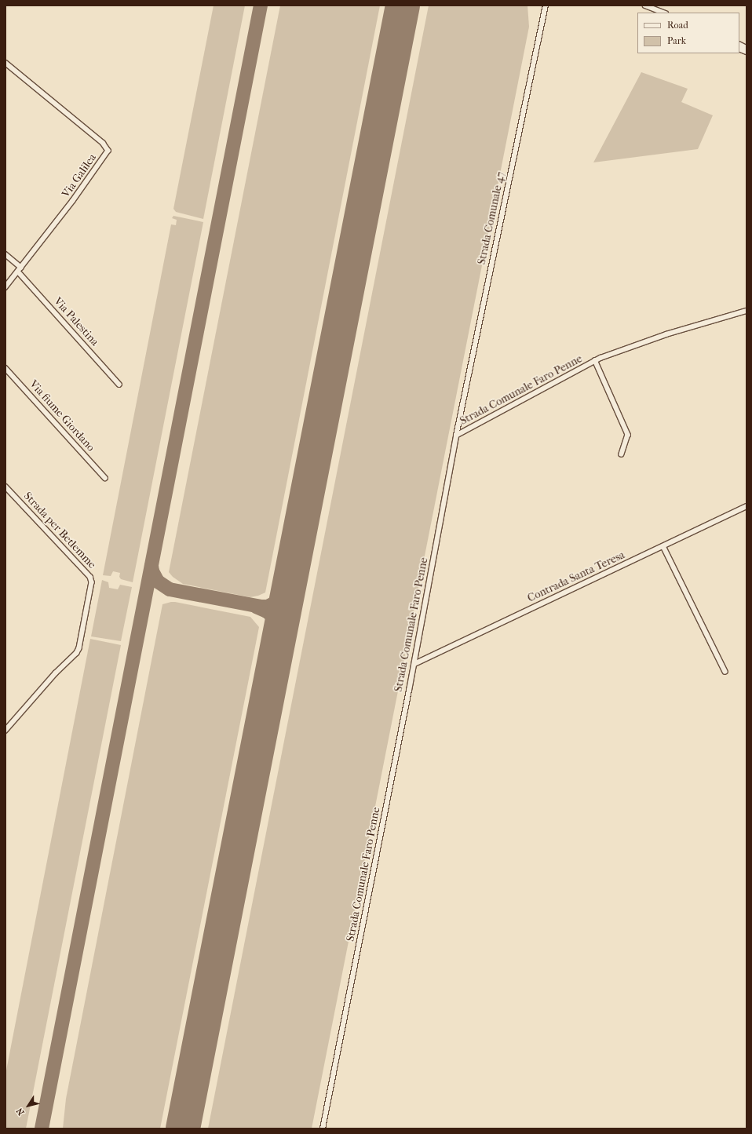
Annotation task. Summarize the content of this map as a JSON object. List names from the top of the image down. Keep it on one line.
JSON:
{"streets":{"street":["Via Galilea","Strada Comunale 47","Via Palestina","Strada Comunale Faro Penne","Via fiume Giordano","Strada per Betlemme","Contrada Santa Teresa"]},"crossings":[["Via Galilea","Via Palestina"],["Strada Comunale 47","Strada Comunale Faro Penne"],["Strada Comunale Faro Penne","Contrada Santa Teresa"]],"legend":["Road","Park"],"north":"bottom left"}
